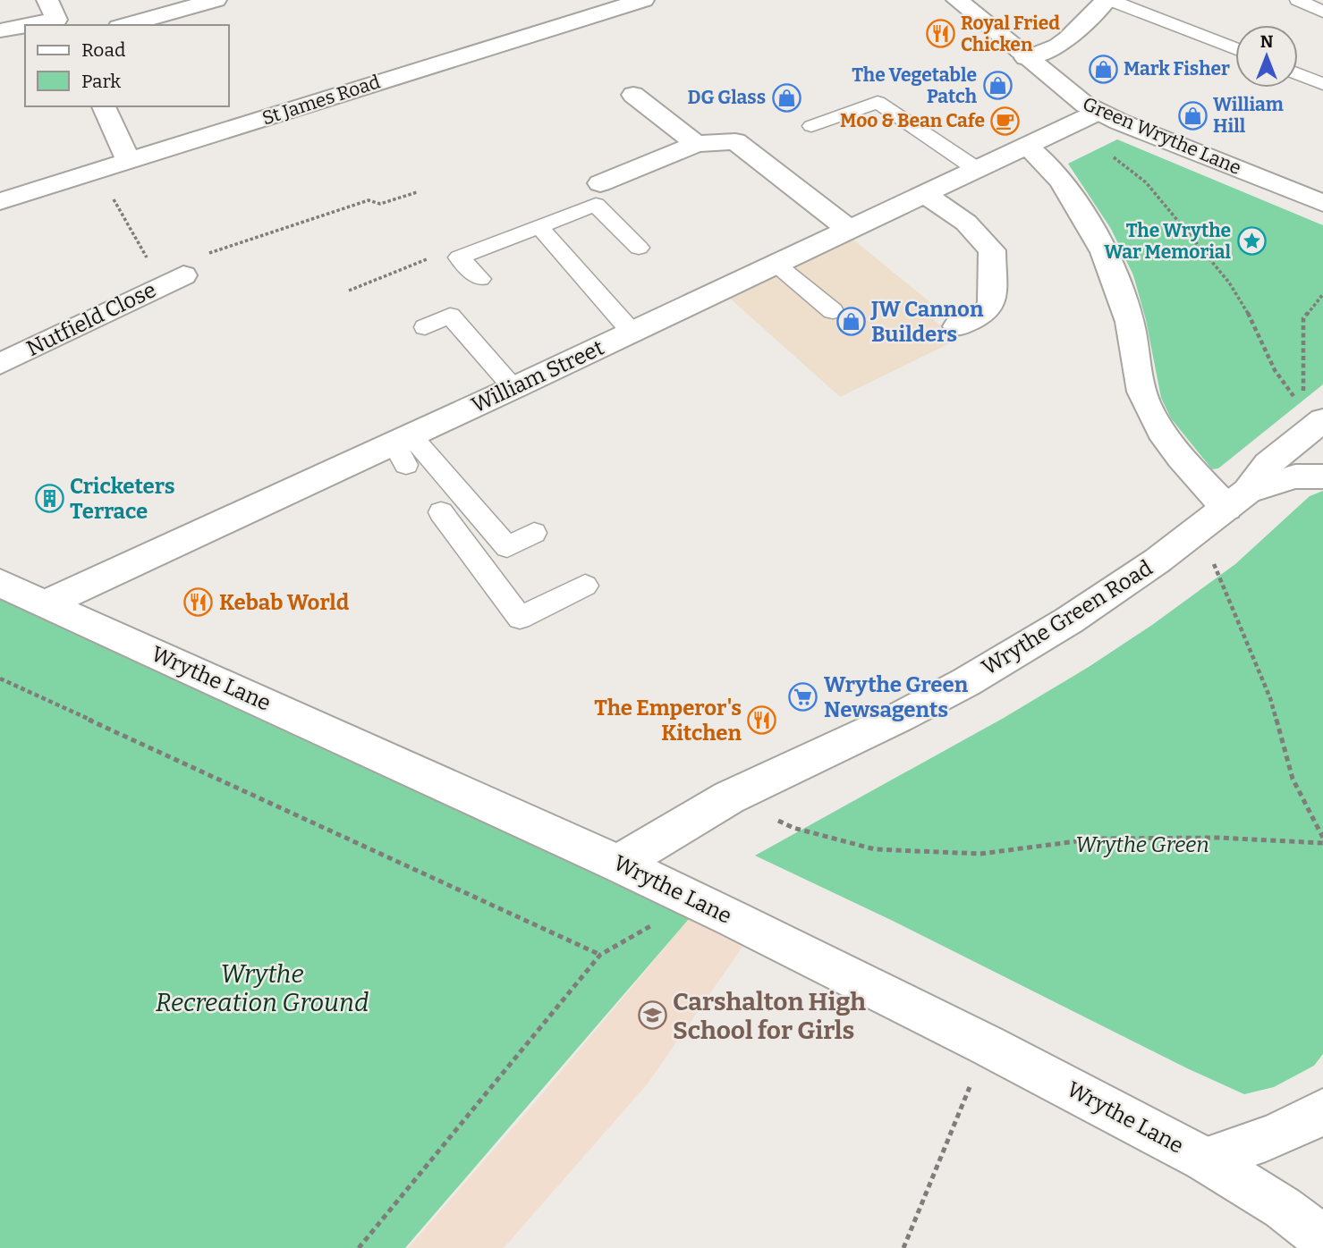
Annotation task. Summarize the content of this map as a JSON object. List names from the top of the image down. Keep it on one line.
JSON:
{"streets":{"street":["St James Road","Green Wrythe Lane","Nutfield Close","William Street","Wrythe Green Road","Wrythe Lane"]},"crossings":[["William Street","Wrythe Lane"],["Wrythe Green Road","Wrythe Lane"]],"parks":["Wrythe Green","Wrythe Recreation Ground"],"places":{"restaurant":["Royal Fried Chicken","Kebab World","The Emperor's Kitchen"],"shop":["Mark Fisher","The Vegetable Patch","DG Glass","William Hill","JW Cannon Builders"],"cafe":["Moo & Bean Cafe"],"place":["The Wrythe War Memorial"],"building":["Cricketers Terrace"],"supermarket":["Wrythe Green Newsagents"],"school or university":["Carshalton High School for Girls"]},"legend":["Road","Park"],"north":"top"}
